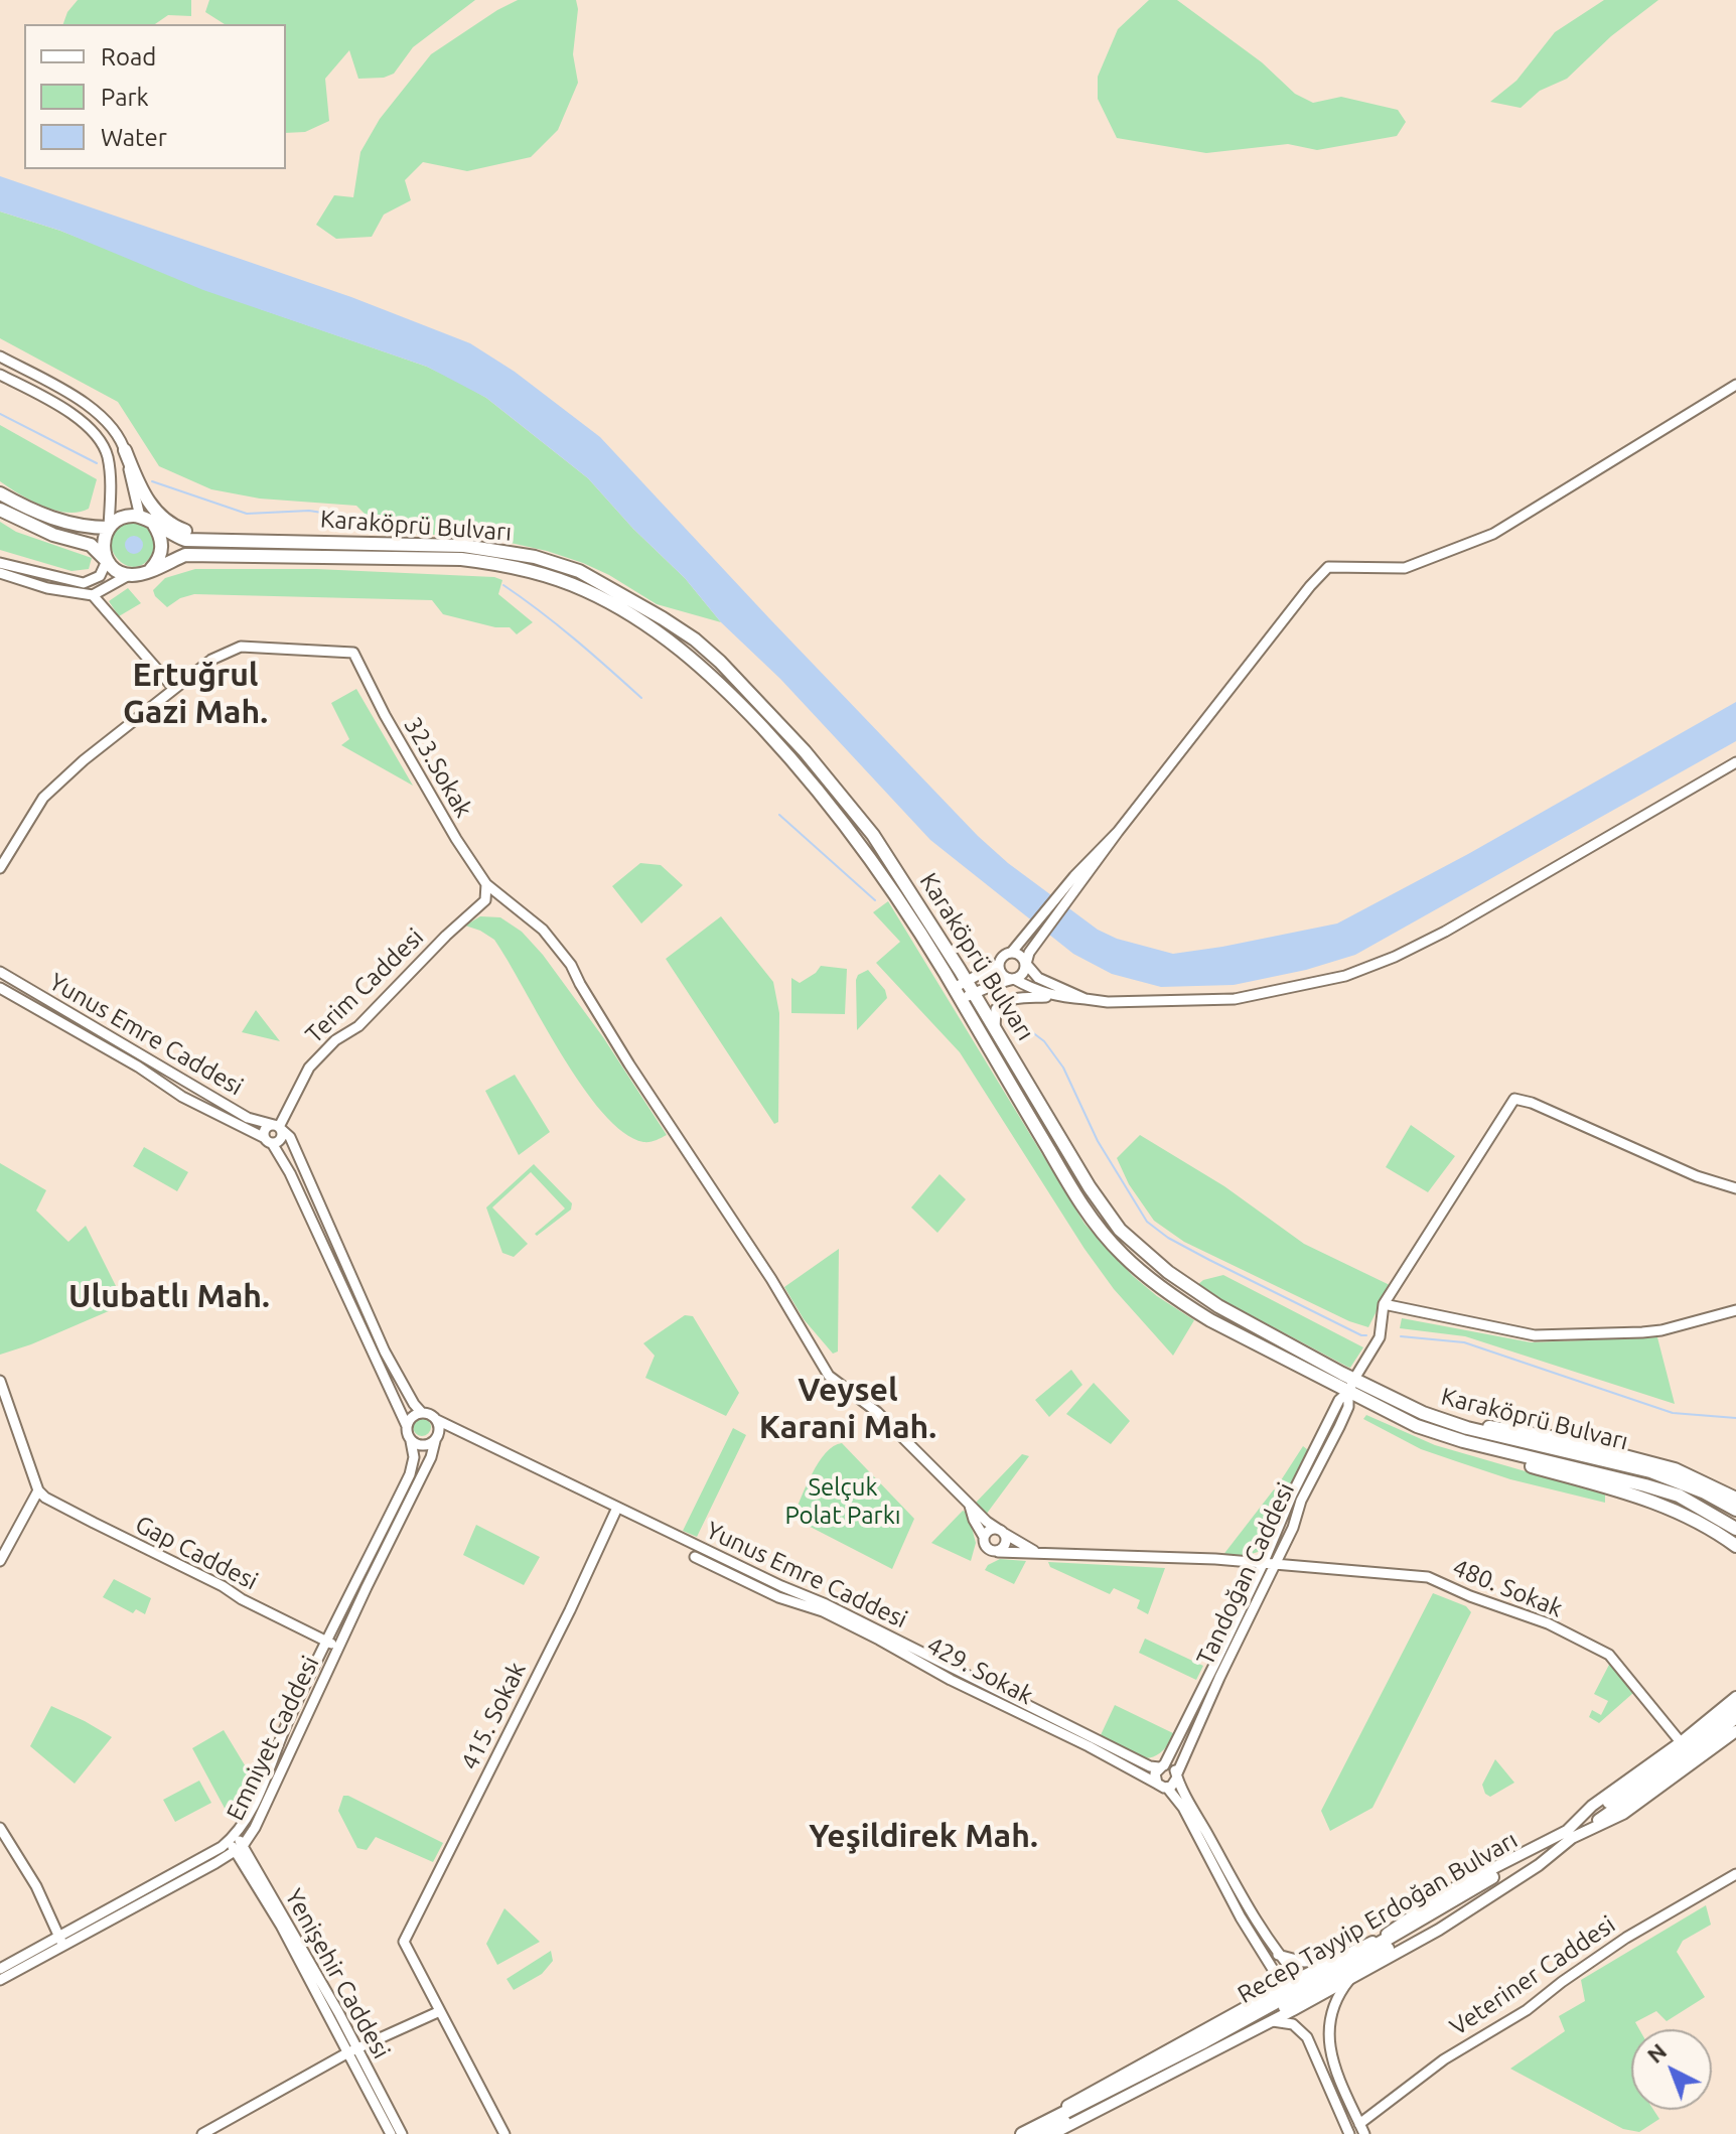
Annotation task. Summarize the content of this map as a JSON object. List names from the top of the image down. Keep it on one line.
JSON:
{"streets":{"highway":["Karaköprü Bulvarı","Recep Tayyip Erdoğan Bulvarı"],"main road":["323.Sokak","Terim Caddesi","Yunus Emre Caddesi","Gap Caddesi","Tandoğan Caddesi","480. Sokak","429. Sokak","415. Sokak","Emniyet Caddesi","Yenişehir Caddesi","Veteriner Caddesi"]},"crossings":[["Karaköprü Bulvarı","Tandoğan Caddesi"],["323.Sokak","Terim Caddesi"],["323.Sokak","480. Sokak"],["Terim Caddesi","Yunus Emre Caddesi"],["Yunus Emre Caddesi","Tandoğan Caddesi"],["Yunus Emre Caddesi","429. Sokak"],["Yunus Emre Caddesi","415. Sokak"],["Yunus Emre Caddesi","Emniyet Caddesi"],["Gap Caddesi","Emniyet Caddesi"],["Tandoğan Caddesi","480. Sokak"],["Tandoğan Caddesi","429. Sokak"],["Emniyet Caddesi","Yenişehir Caddesi"]],"districts":["Ertuğrul Gazi Mah.","Ulubatlı Mah.","Veysel Karani Mah.","Yeşildirek Mah."],"parks":["Selçuk Polat Parkı"],"legend":["Road","Park","Water"],"north":"top left"}
